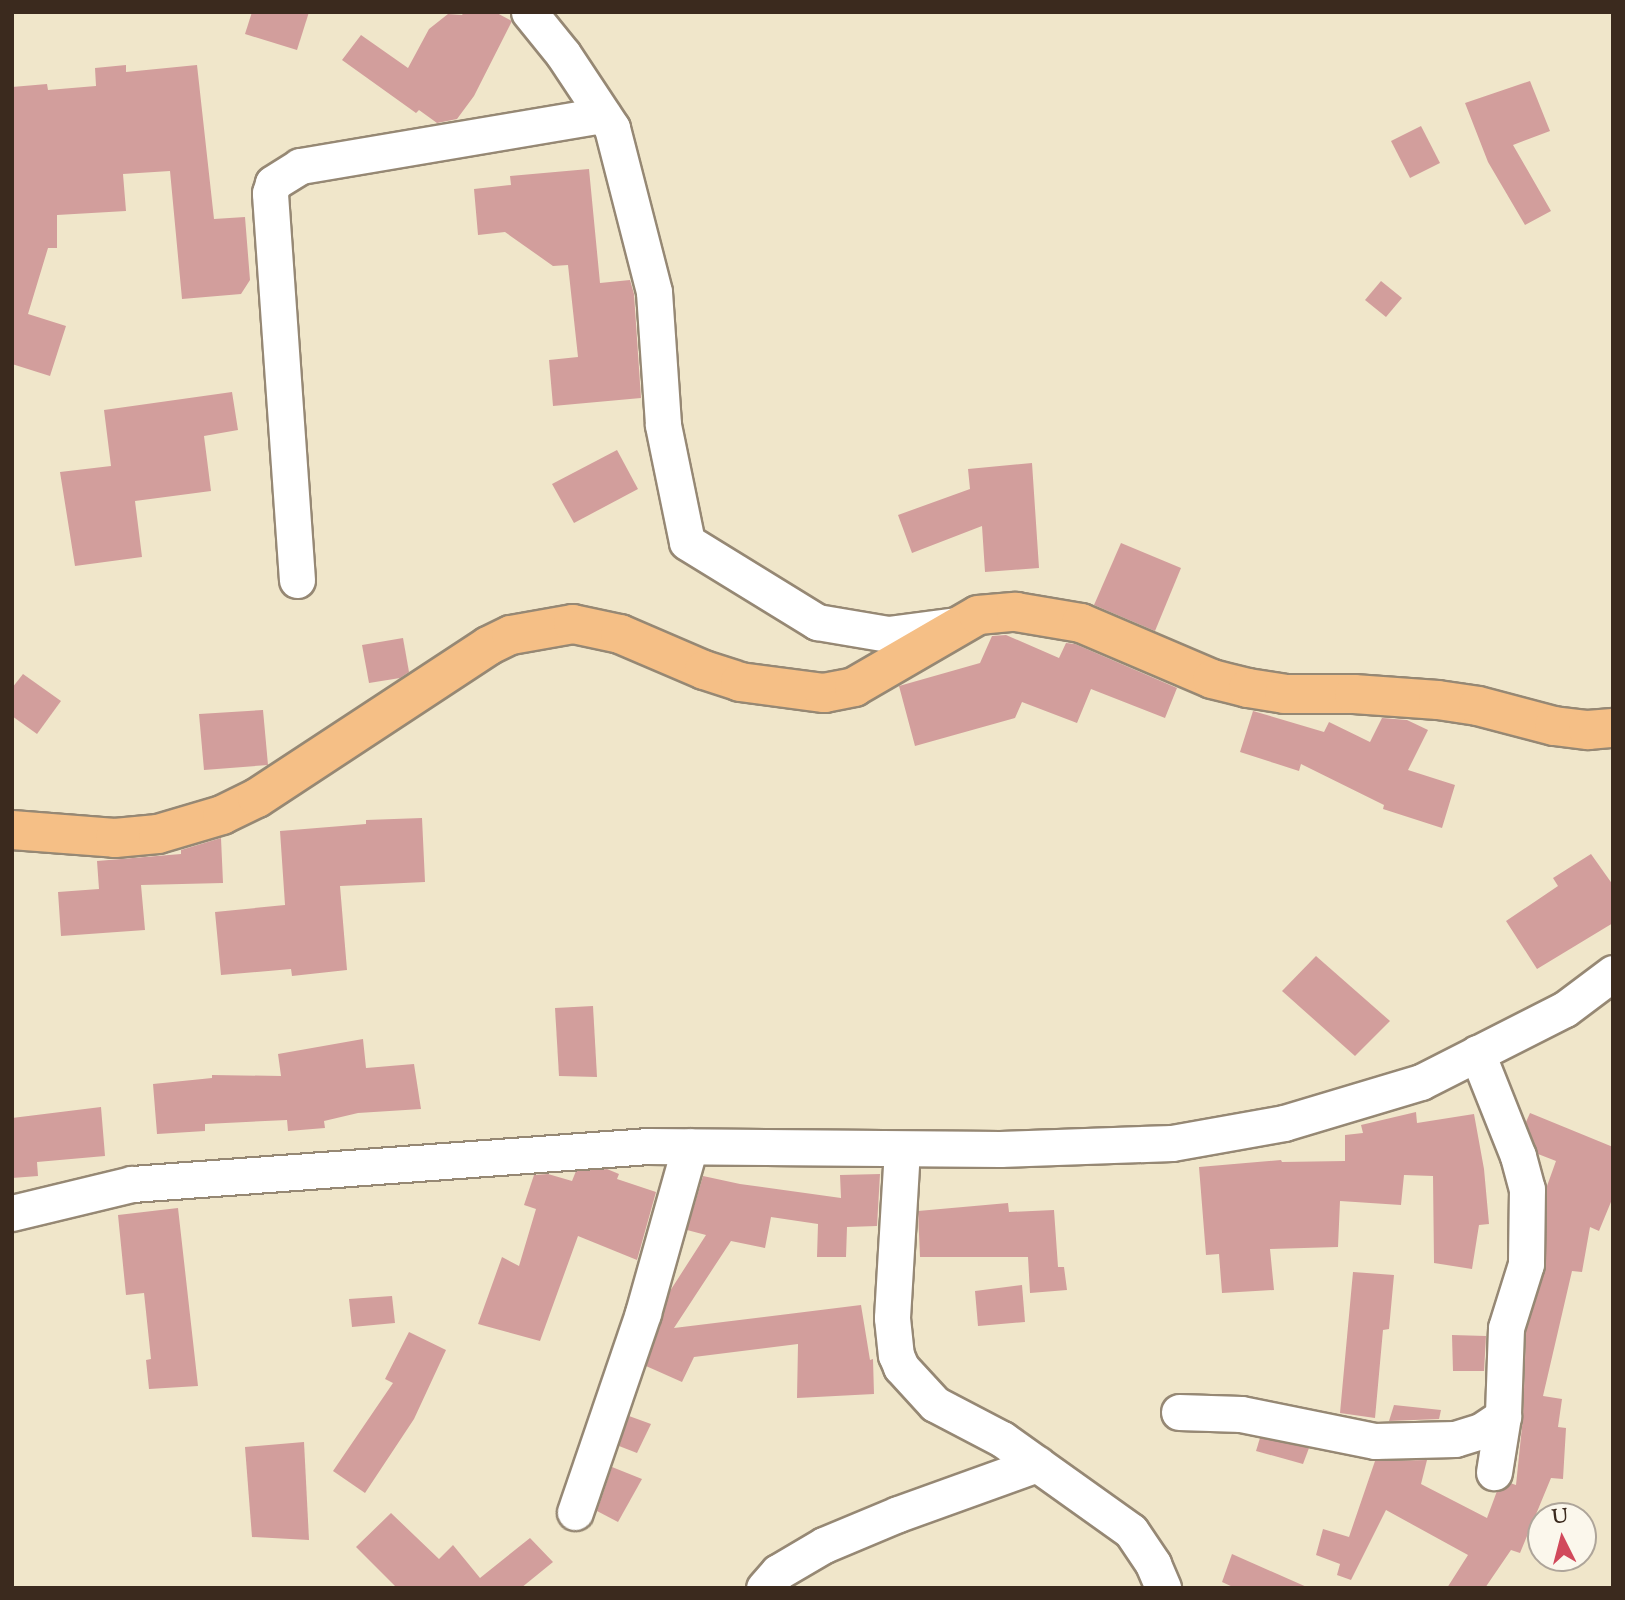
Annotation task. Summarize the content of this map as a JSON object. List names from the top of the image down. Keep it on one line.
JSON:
{"north":"top"}
